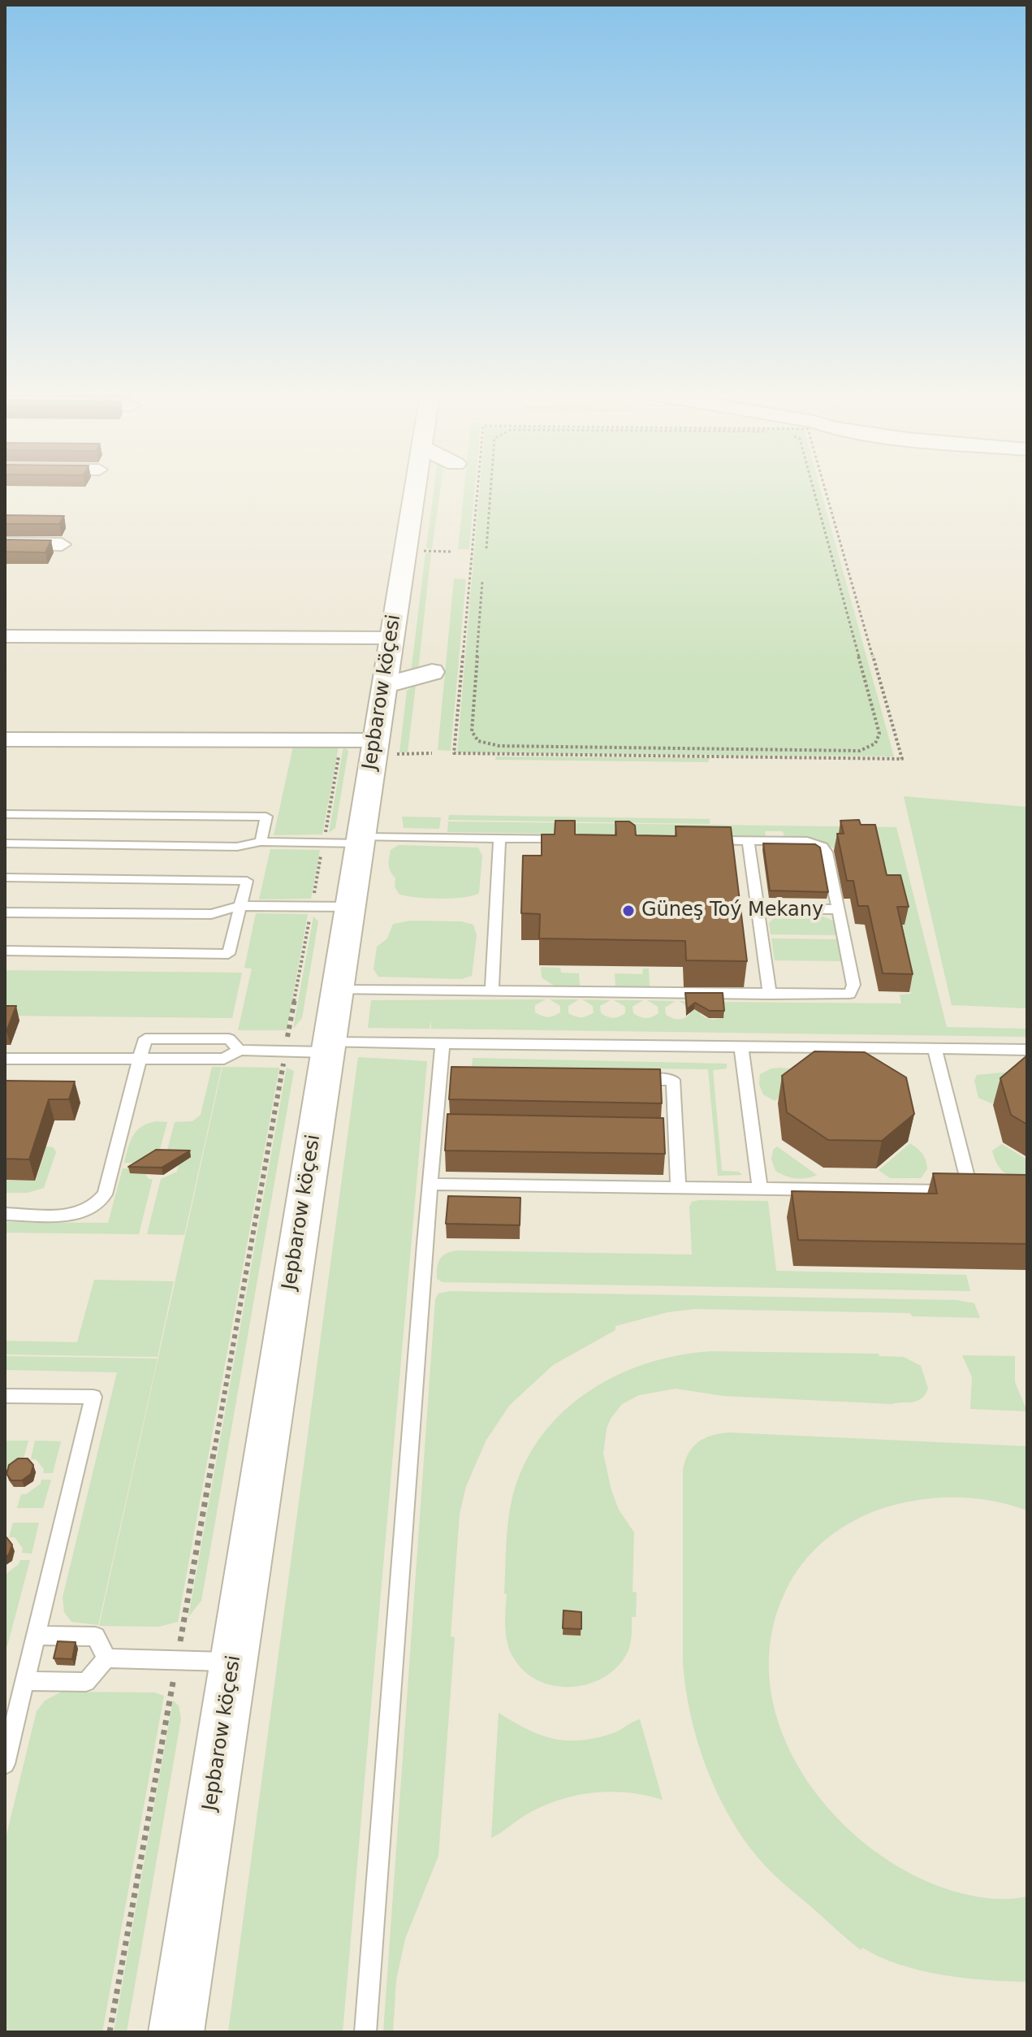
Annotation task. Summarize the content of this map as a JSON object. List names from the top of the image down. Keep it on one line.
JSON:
{"streets":{"street":["Jepbarow köçesi"]},"places":["Güneş Toý Mekany"]}
